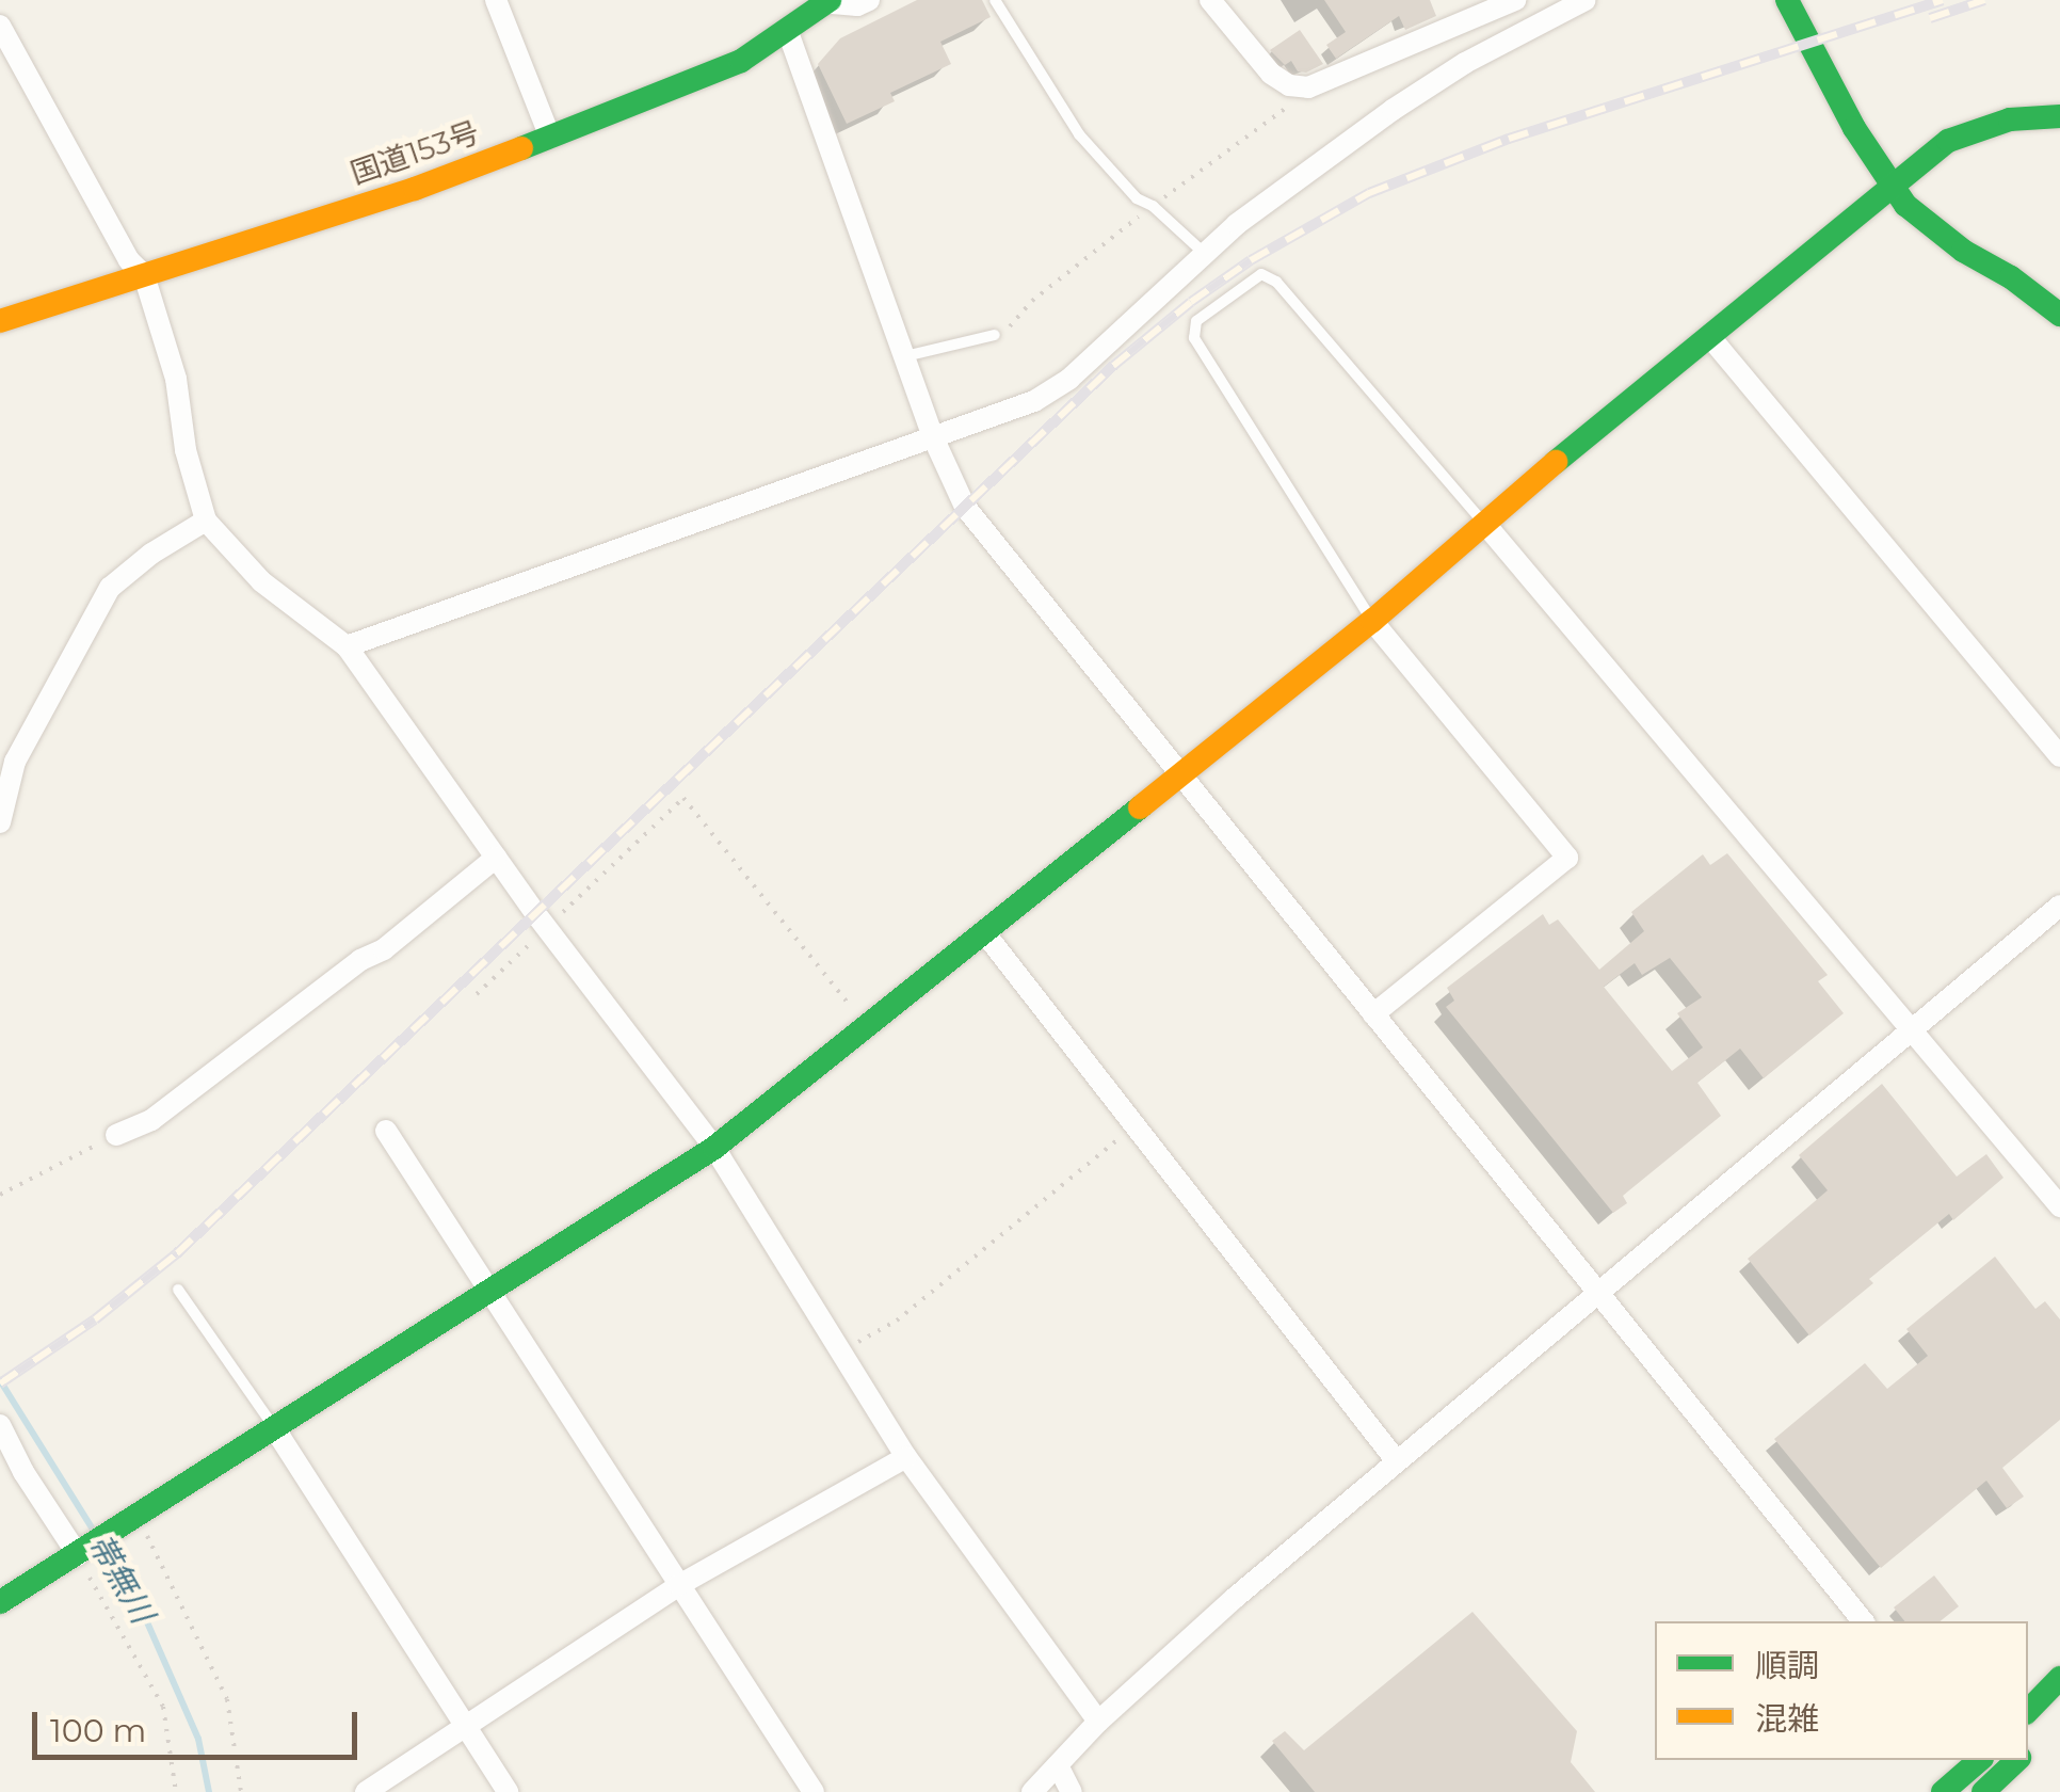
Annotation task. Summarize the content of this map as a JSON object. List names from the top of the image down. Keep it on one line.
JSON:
{"streets":{"main road":["国道153号"]},"water":["帯無川"],"legend":["順調","混雑"],"scale_bar":"100 m"}
